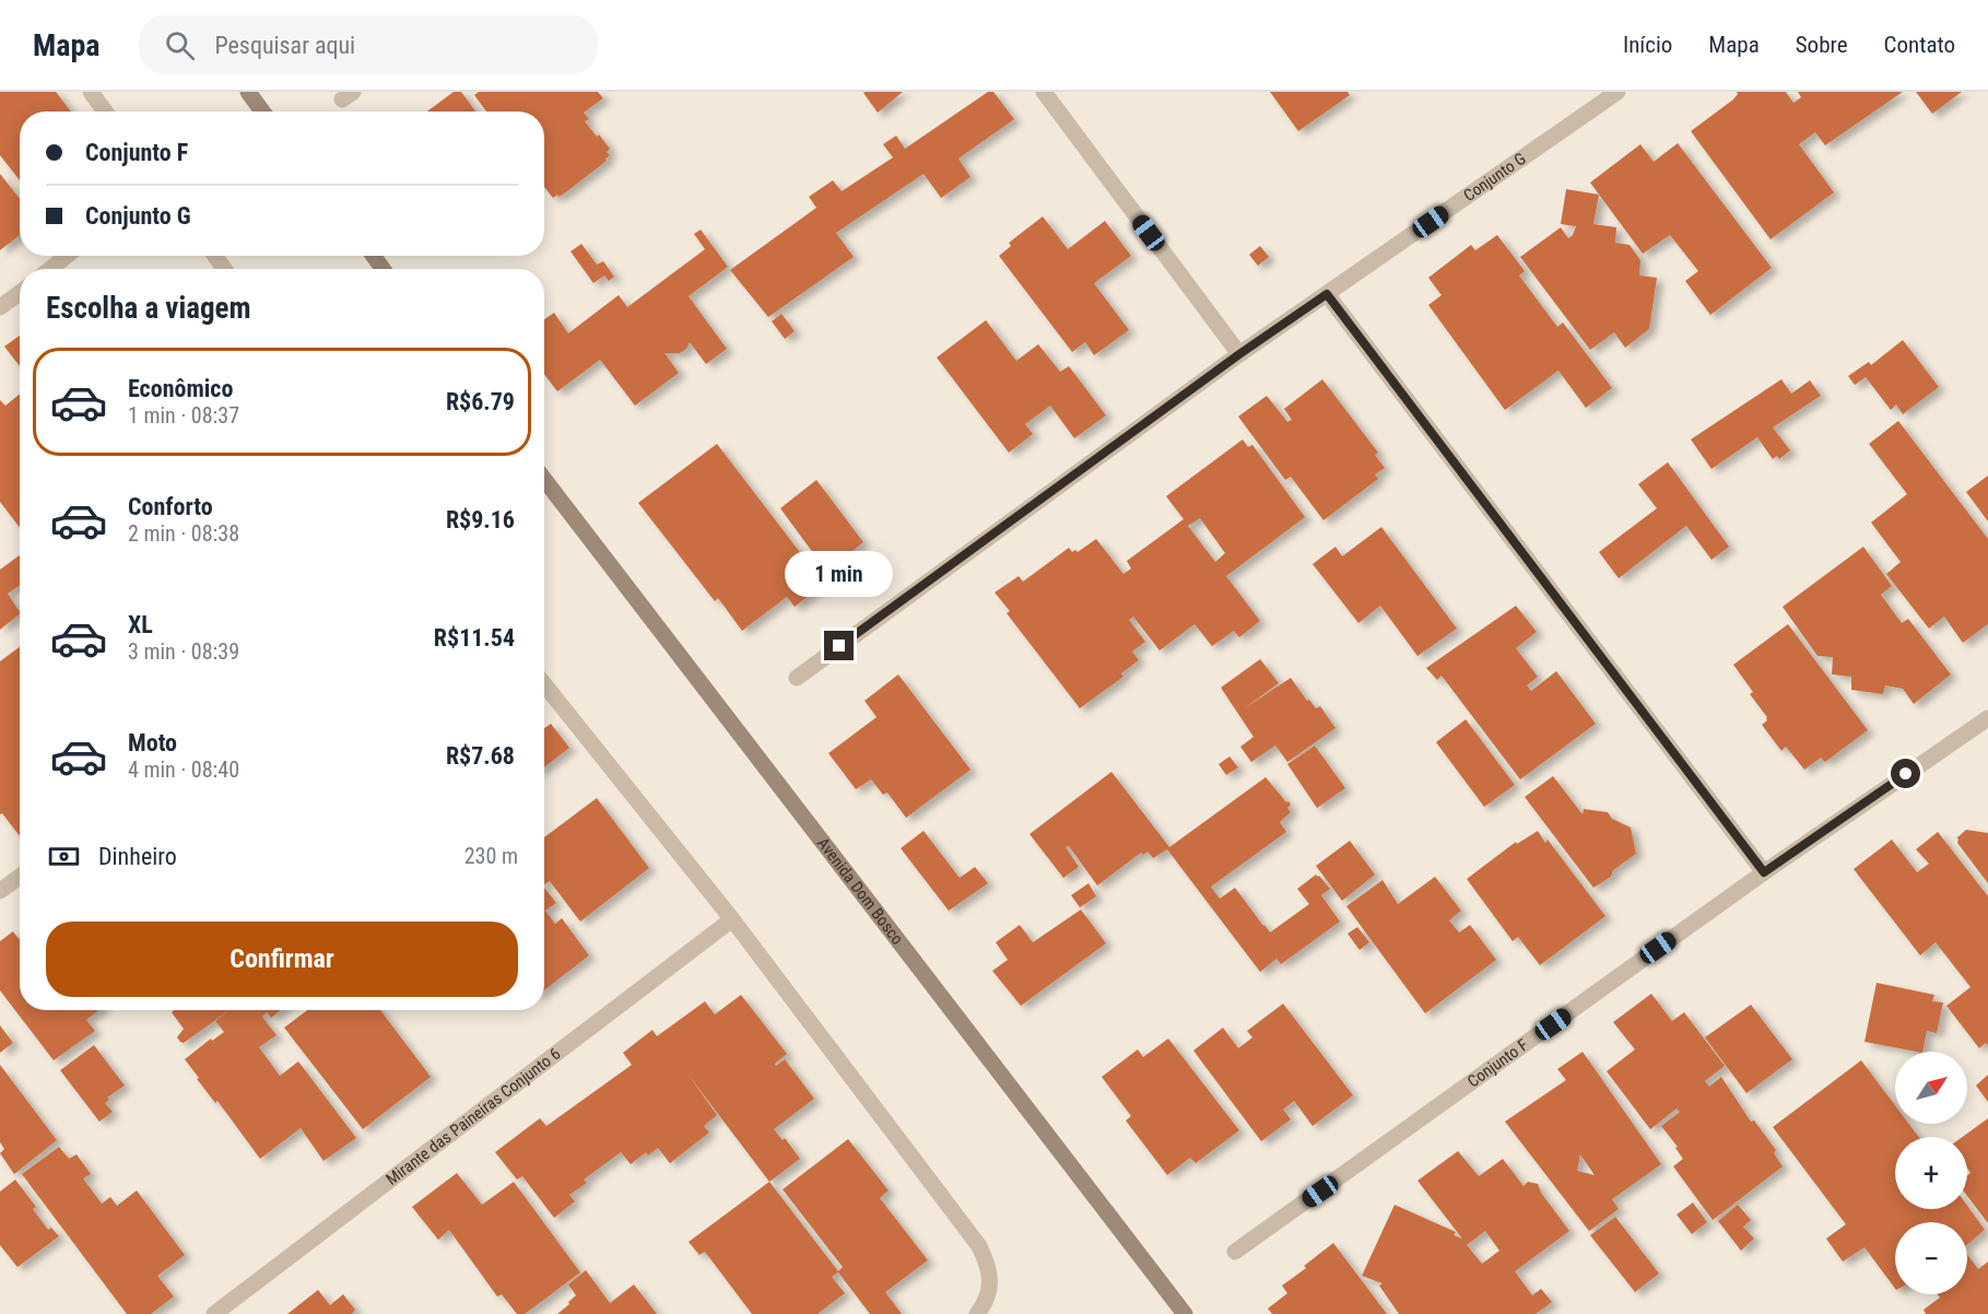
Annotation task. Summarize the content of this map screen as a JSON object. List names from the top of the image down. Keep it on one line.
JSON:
{"streets":{"street":["Conjunto G","Avenida Dom Bosco","Conjunto F","Mirante das Paineiras Conjunto 6"]},"north":"top right","page":{"header":"Mapa","search":"Pesquisar aqui","nav":["Início","Mapa","Sobre","Contato"],"banner":["Conjunto F","Conjunto G"],"heading":"Escolha a viagem","list":[{"name":"Econômico","note":"1 min · 08:37","value":"R$6.79"},{"name":"Conforto","note":"2 min · 08:38","value":"R$9.16"},{"name":"XL","note":"3 min · 08:39","value":"R$11.54"},{"name":"Moto","note":"4 min · 08:40","value":"R$7.68"}],"bubble":"1 min","pay":["Dinheiro","230 m"],"buttons":"Confirmar","map_buttons":["+","−"]}}
